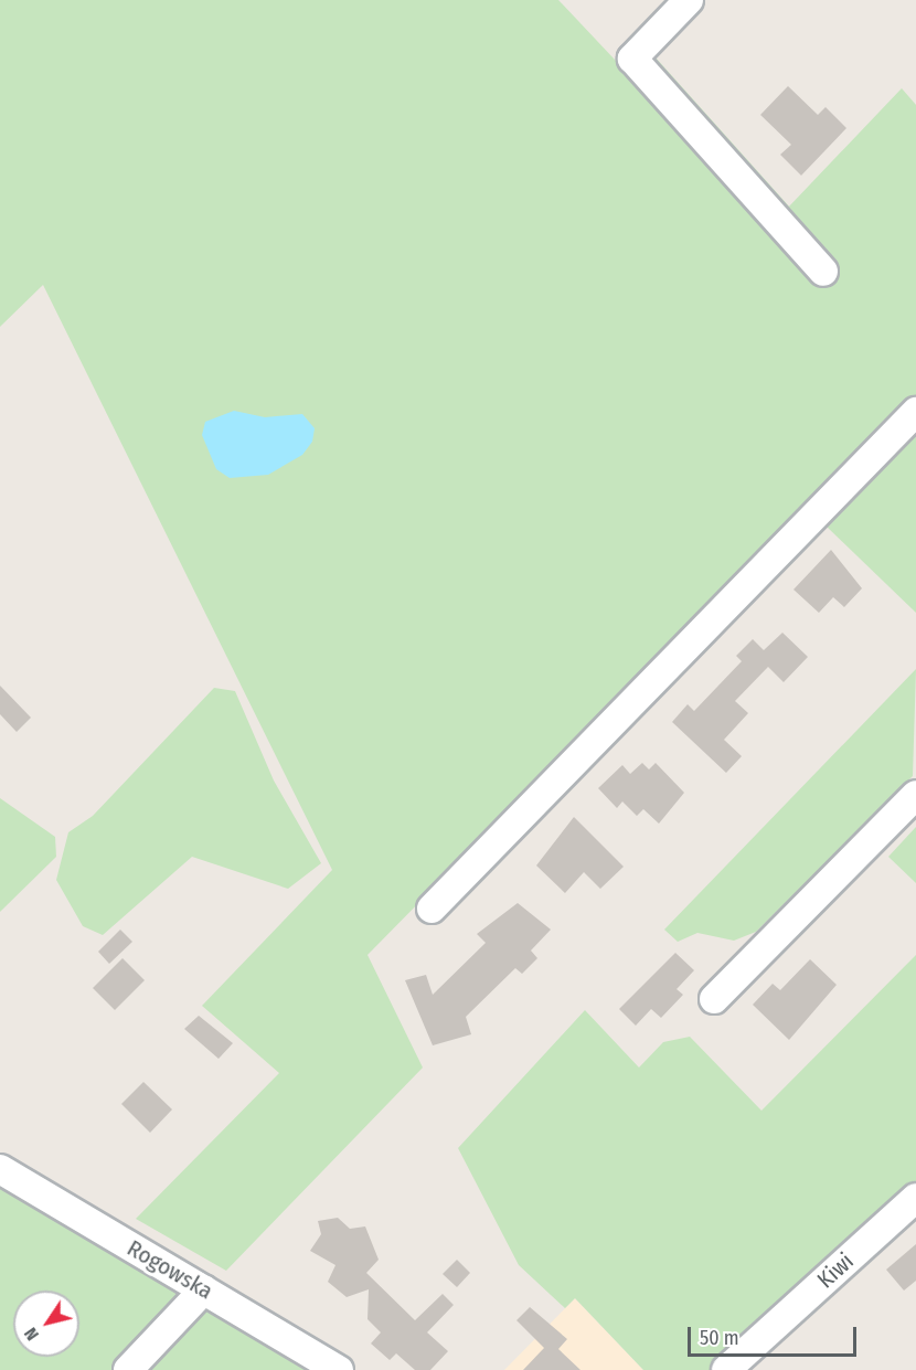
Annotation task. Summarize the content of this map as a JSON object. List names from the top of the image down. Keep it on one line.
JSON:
{"streets":{"street":["Rogowska","Kiwi"]},"scale_bar":"50 m","north":"bottom left"}
